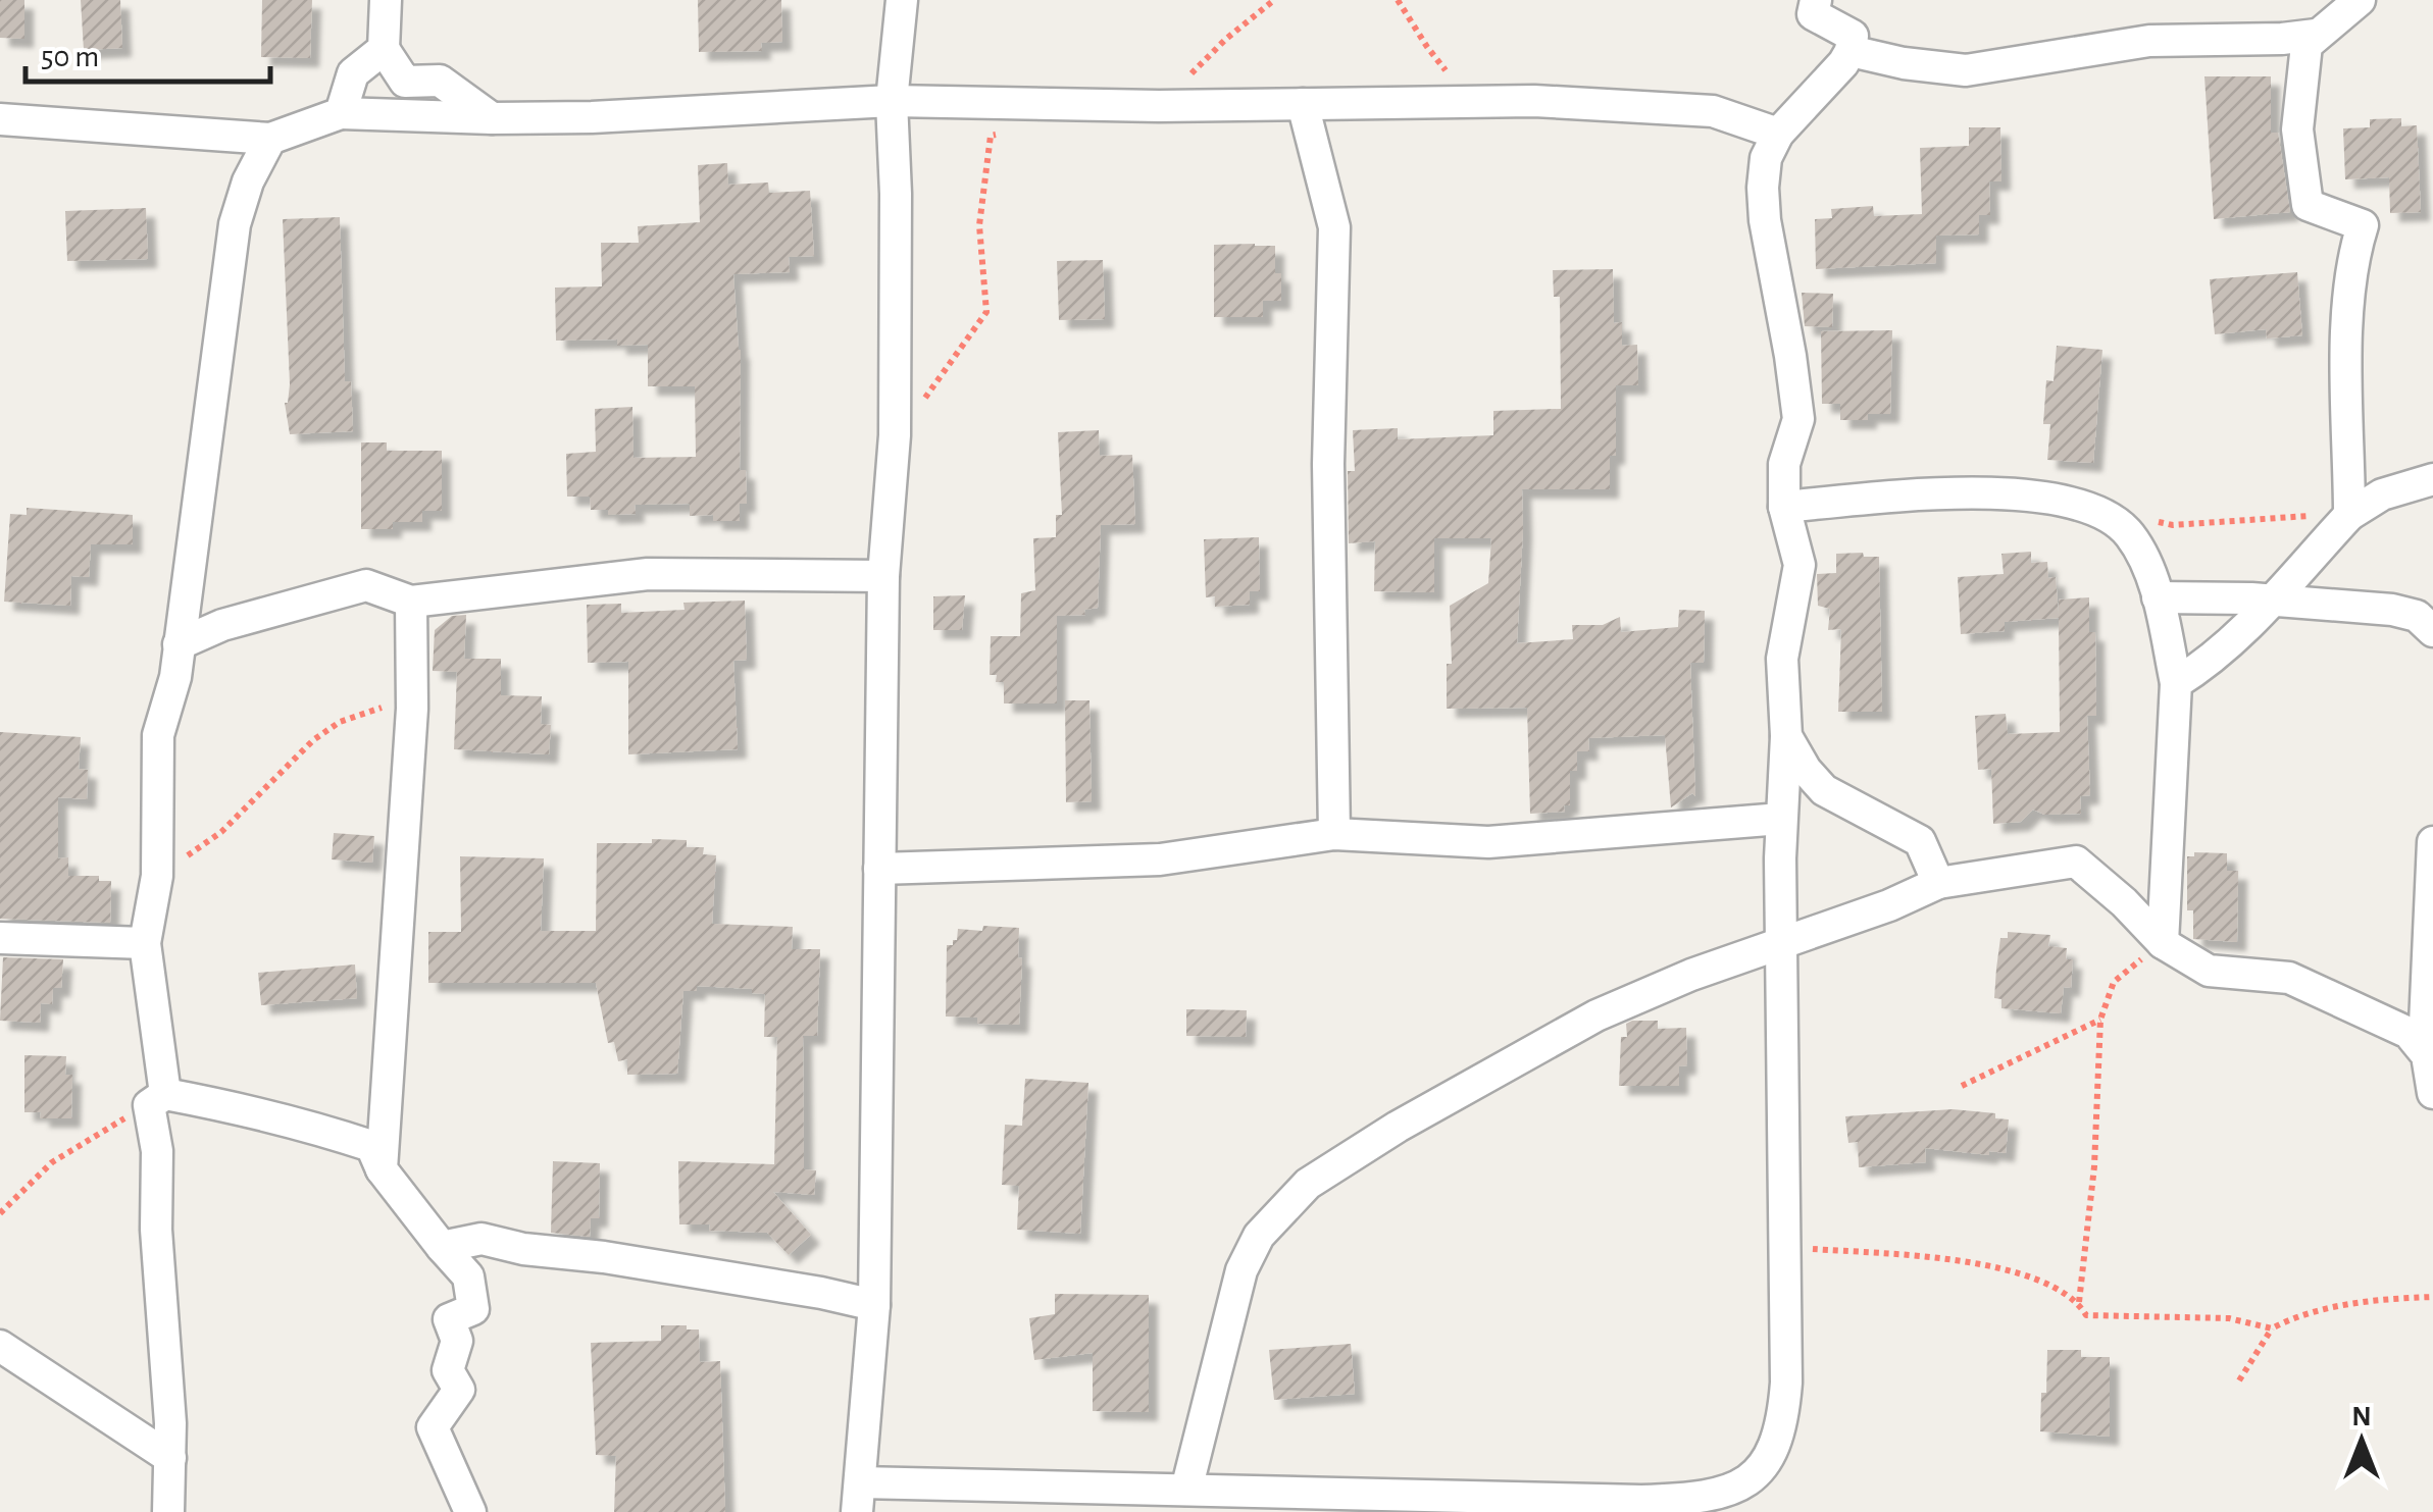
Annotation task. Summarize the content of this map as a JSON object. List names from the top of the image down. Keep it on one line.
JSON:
{"scale_bar":"50 m","north":"top"}
